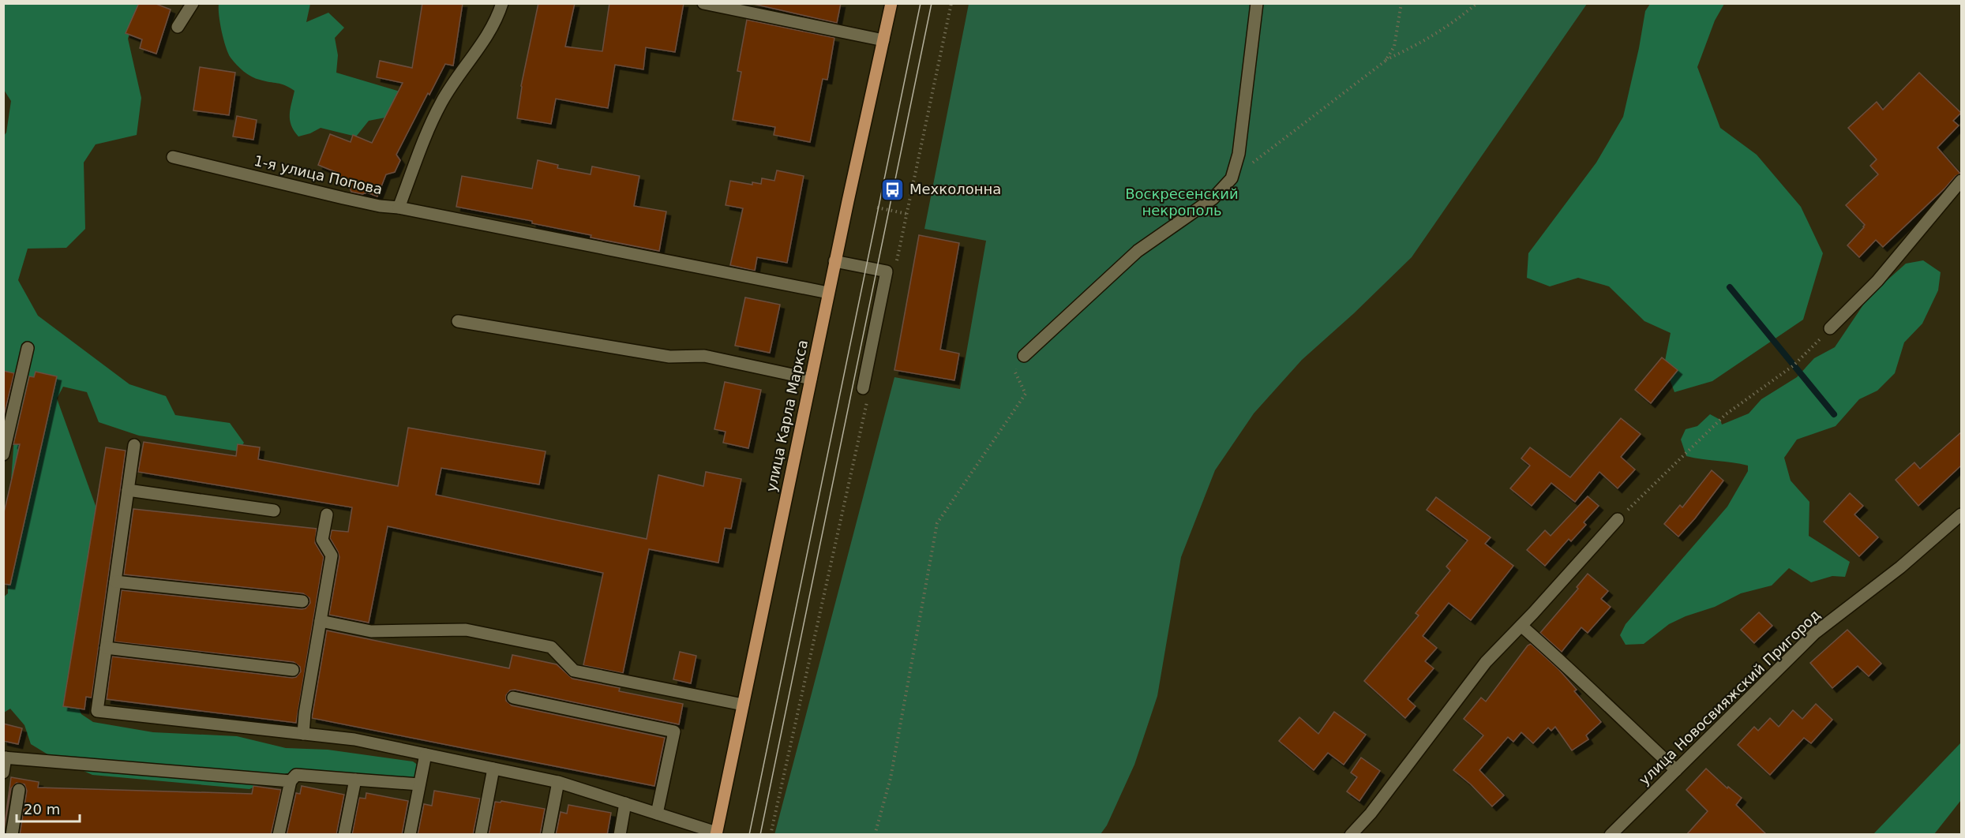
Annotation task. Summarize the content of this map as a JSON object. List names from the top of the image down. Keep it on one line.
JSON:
{"streets":{"main road":["улица Карла Маркса"],"street":["1-я улица Попова","улица Новосвияжский Пригород"]},"parks":["Воскресенский некрополь"],"places":{"bus stop":["Мехколонна"]},"scale_bar":"20 m"}
